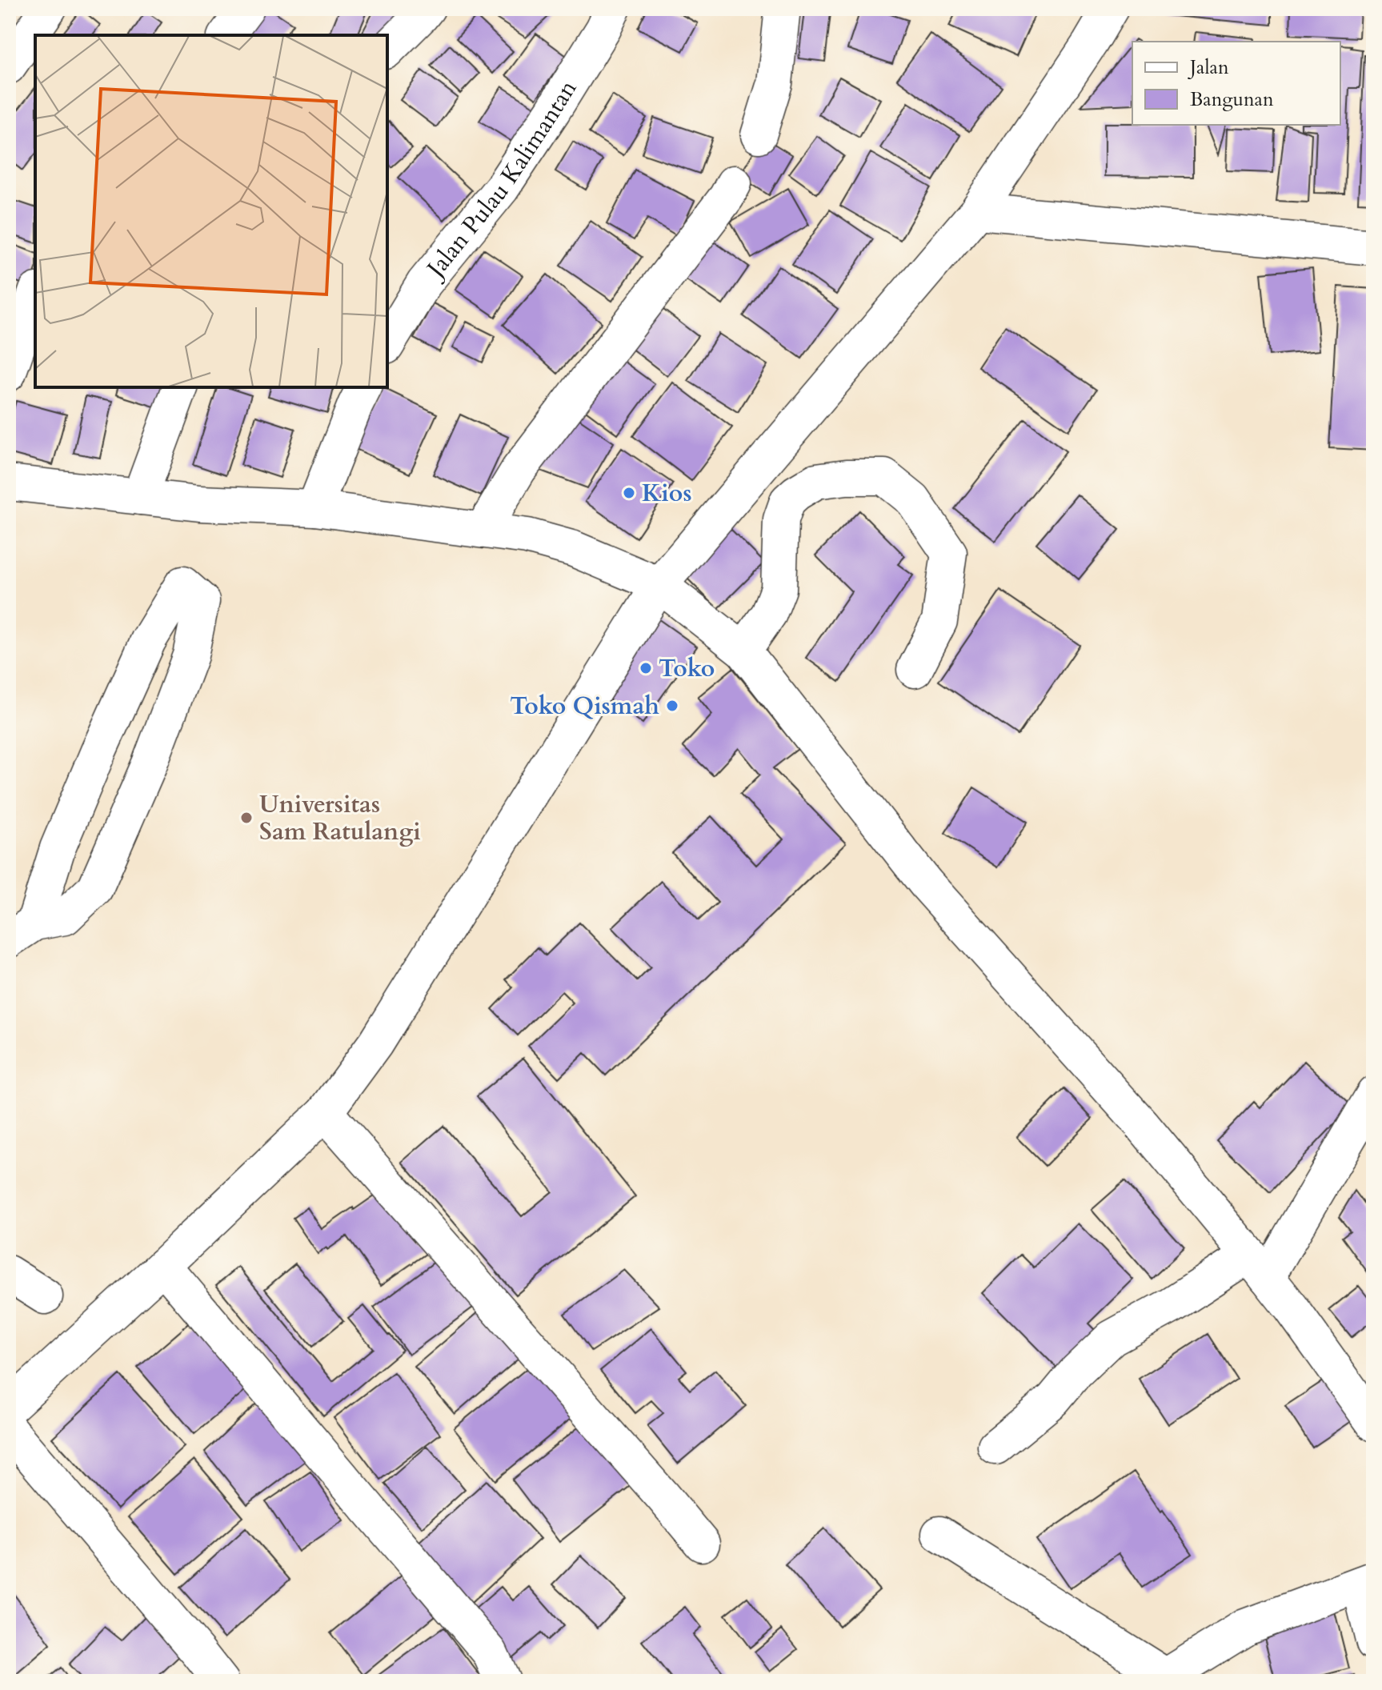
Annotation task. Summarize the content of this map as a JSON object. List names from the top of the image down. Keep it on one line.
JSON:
{"streets":{"street":["Jalan Pulau Kalimantan"]},"places":["Kios","Toko","Toko Qismah","Universitas Sam Ratulangi"],"legend":["Jalan","Bangunan"]}
